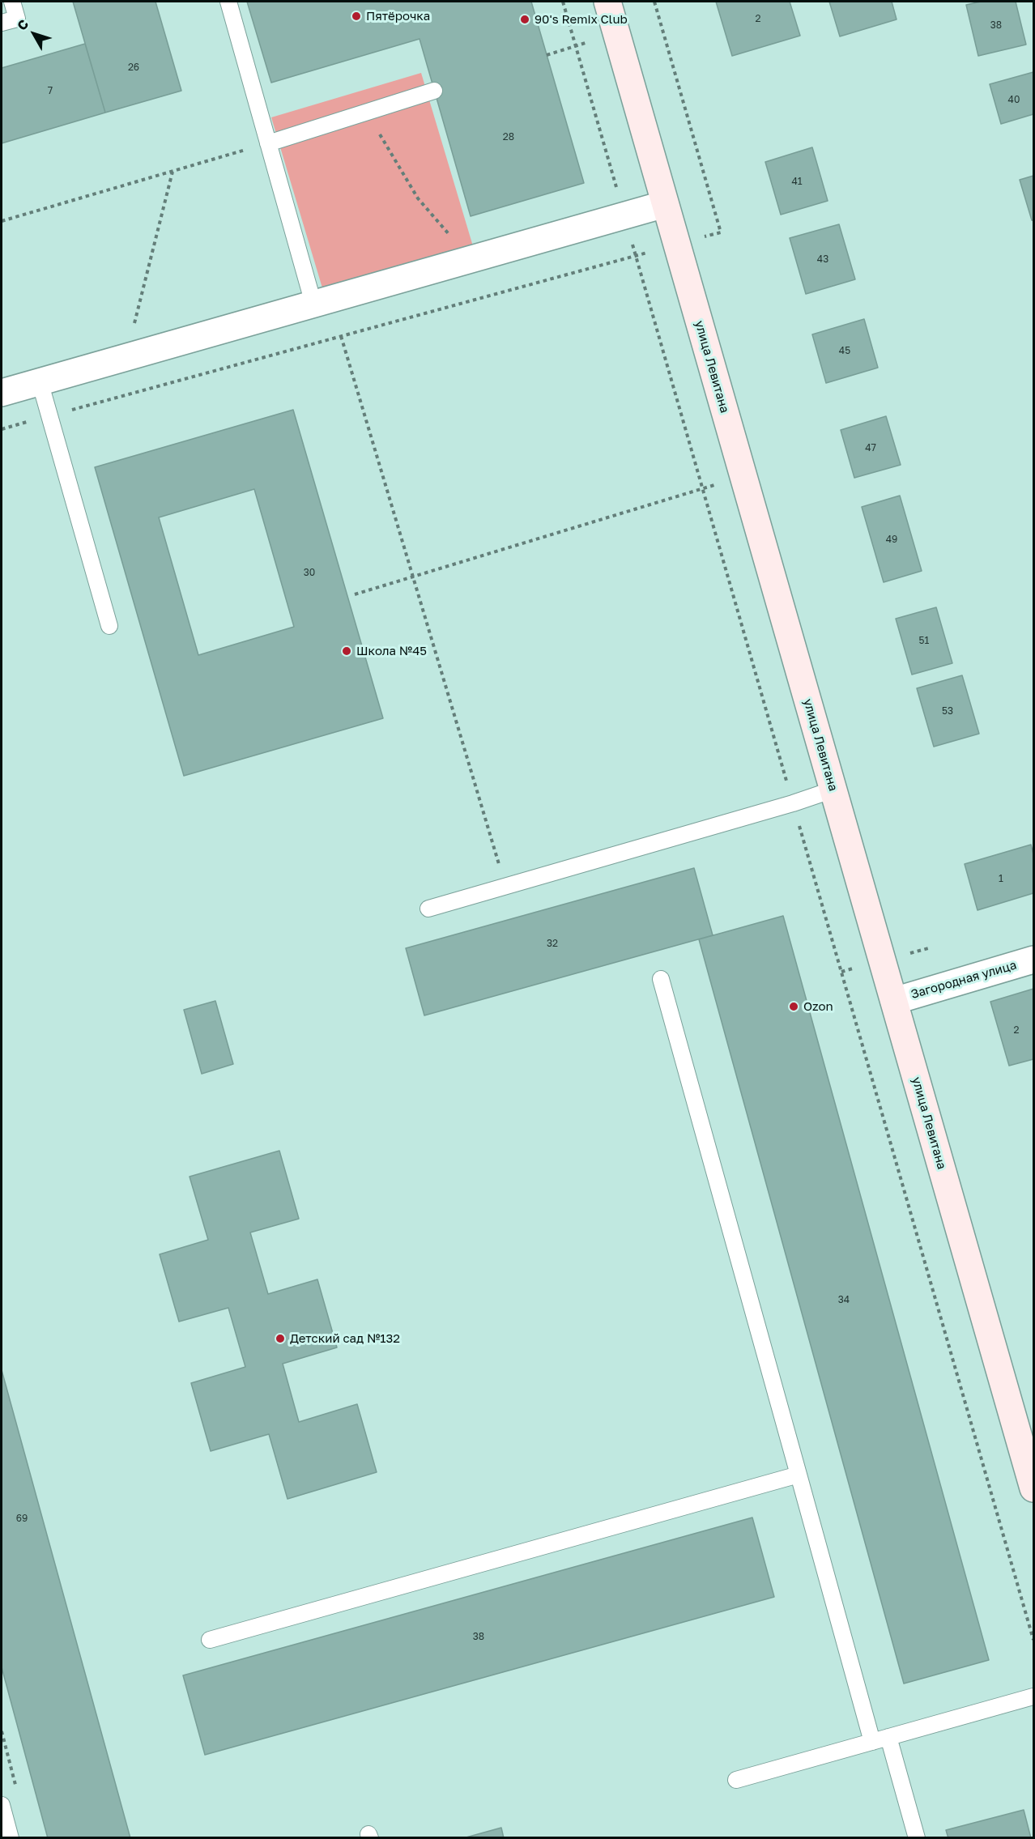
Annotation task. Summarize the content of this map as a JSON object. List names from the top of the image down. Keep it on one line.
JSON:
{"streets":{"main road":["улица Левитана"],"street":["Загородная улица"]},"crossings":[["улица Левитана","Загородная улица"]],"places":["Пятёрочка","90's Remix Club","Школа №45","Ozon","Детский сад №132"],"house_numbers":["2","38","26","7","40","28","41","43","45","47","49","30","51","53","1","32","2","34","69","38"],"north":"top left"}
